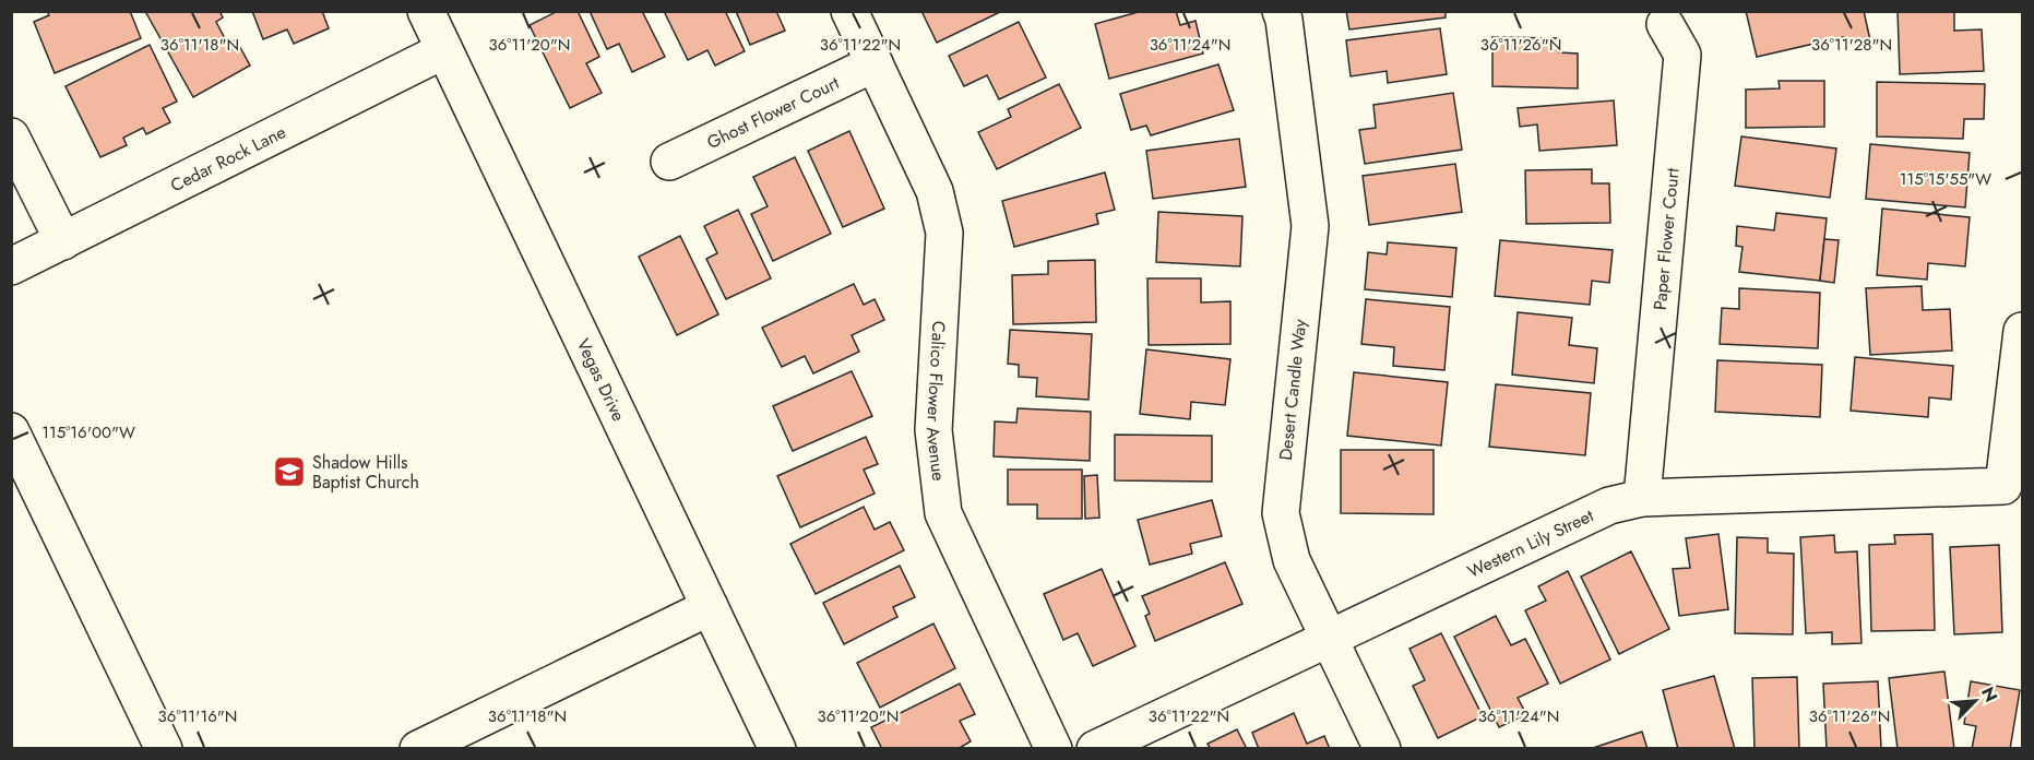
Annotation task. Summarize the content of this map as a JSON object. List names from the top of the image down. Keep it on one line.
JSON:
{"streets":{"street":["Ghost Flower Court","Cedar Rock Lane","Paper Flower Court","Vegas Drive","Desert Candle Way","Calico Flower Avenue","Western Lily Street"]},"crossings":[["Ghost Flower Court","Calico Flower Avenue"],["Cedar Rock Lane","Vegas Drive"],["Paper Flower Court","Western Lily Street"],["Desert Candle Way","Western Lily Street"]],"places":{"school or university":["Shadow Hills Baptist Church"]},"north":"top right","coordinates":["36°11'18\"N","36°11'20\"N","36°11'22\"N","36°11'24\"N","36°11'26\"N","36°11'28\"N","115°15'55\"W","115°16'00\"W","36°11'16\"N"]}
